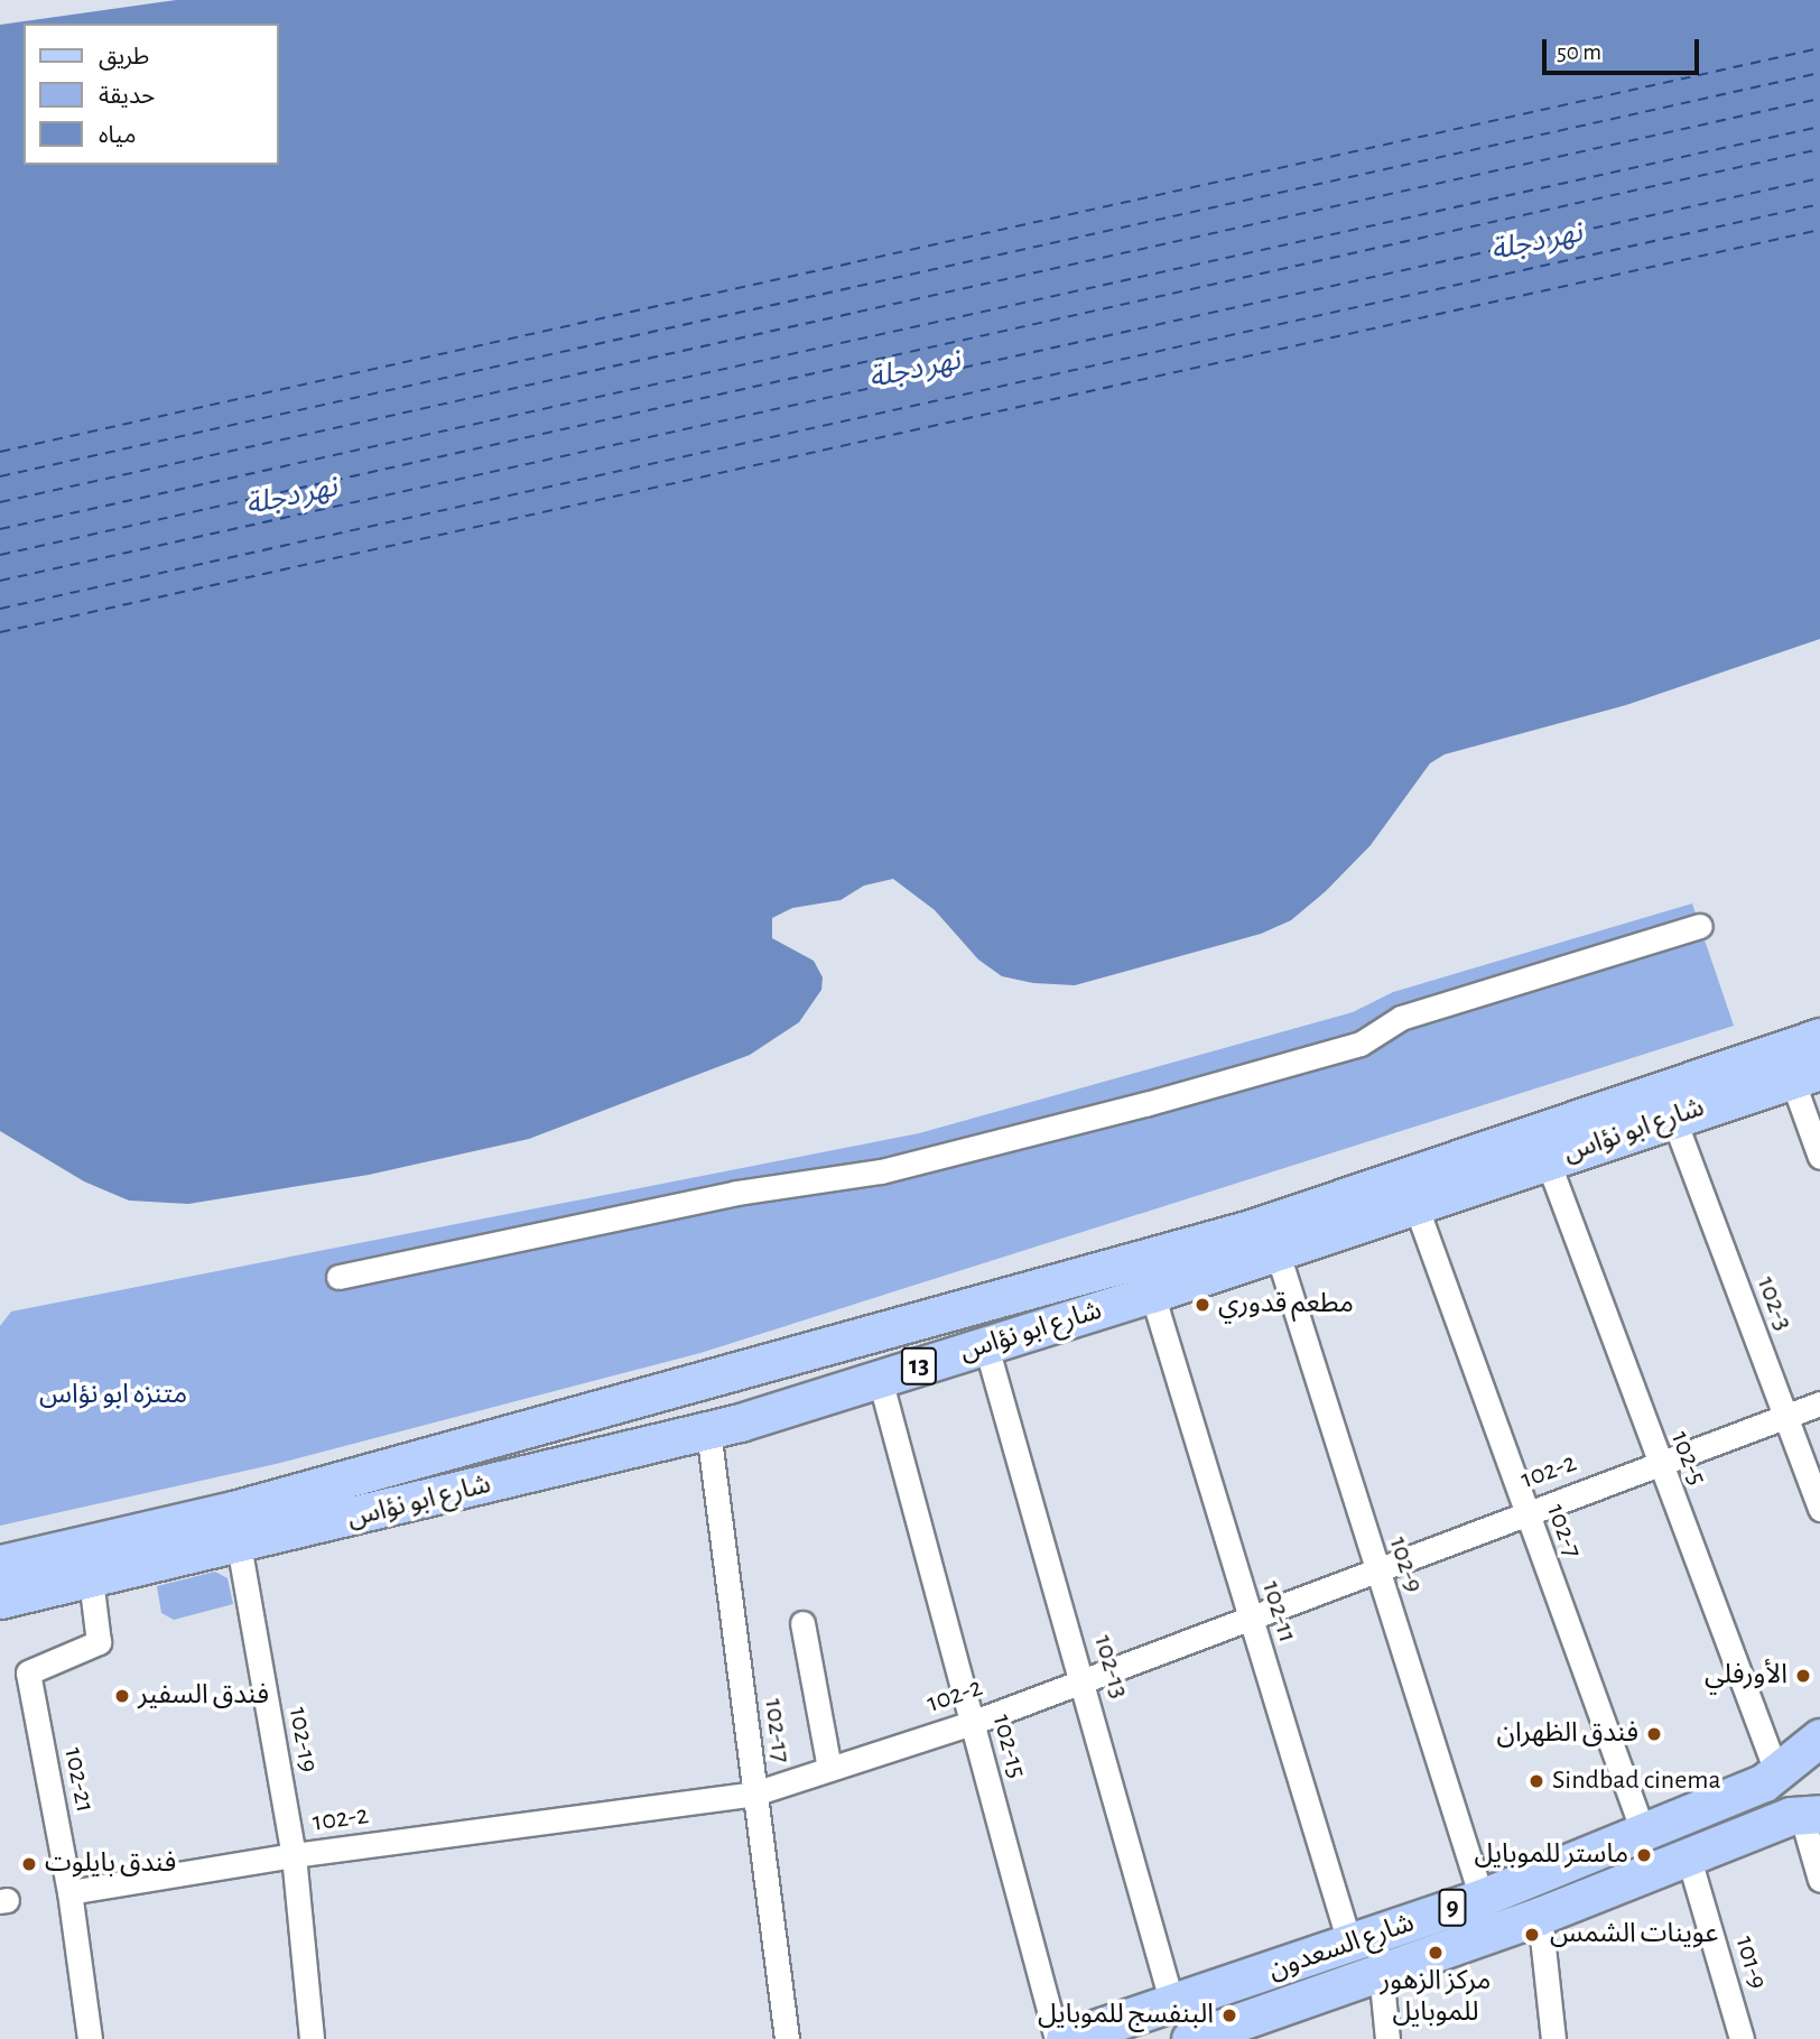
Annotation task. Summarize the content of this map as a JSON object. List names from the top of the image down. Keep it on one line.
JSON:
{"streets":{"main road":["شارع ابو نؤاس","13","9","شارع السعدون"],"street":["102-3","102-5","102-2","102-7","102-9","102-11","102-13","102-17","102-19","102-15","102-21","101-9"]},"crossings":[["شارع ابو نؤاس","102-3"],["شارع ابو نؤاس","102-5"],["شارع ابو نؤاس","102-7"],["شارع ابو نؤاس","102-9"],["شارع ابو نؤاس","102-11"],["شارع ابو نؤاس","102-13"],["شارع ابو نؤاس","102-17"],["شارع ابو نؤاس","102-19"],["شارع ابو نؤاس","102-15"],["شارع ابو نؤاس","102-21"],["102-3","102-2"],["102-5","102-2"],["102-5","شارع السعدون"],["102-2","102-7"],["102-2","102-9"],["102-2","102-11"],["102-2","102-13"],["102-2","102-17"],["102-2","102-19"],["102-2","102-15"],["102-2","102-21"],["102-7","شارع السعدون"],["102-9","شارع السعدون"],["102-11","شارع السعدون"],["102-13","شارع السعدون"],["شارع السعدون","101-9"]],"water":["نهر دجلة"],"parks":["متنزه ابو نؤاس"],"places":["مطعم قدوري","الأورفلي","فندق السفير","فندق الظهران","Sindbad cinema","ماستر للموبايل","فندق بايلوت","عوينات الشمس","مركز الزهور للموبايل","البنفسج للموبايل"],"legend":["طريق","حديقة","مياه"],"scale_bar":"50 m"}
